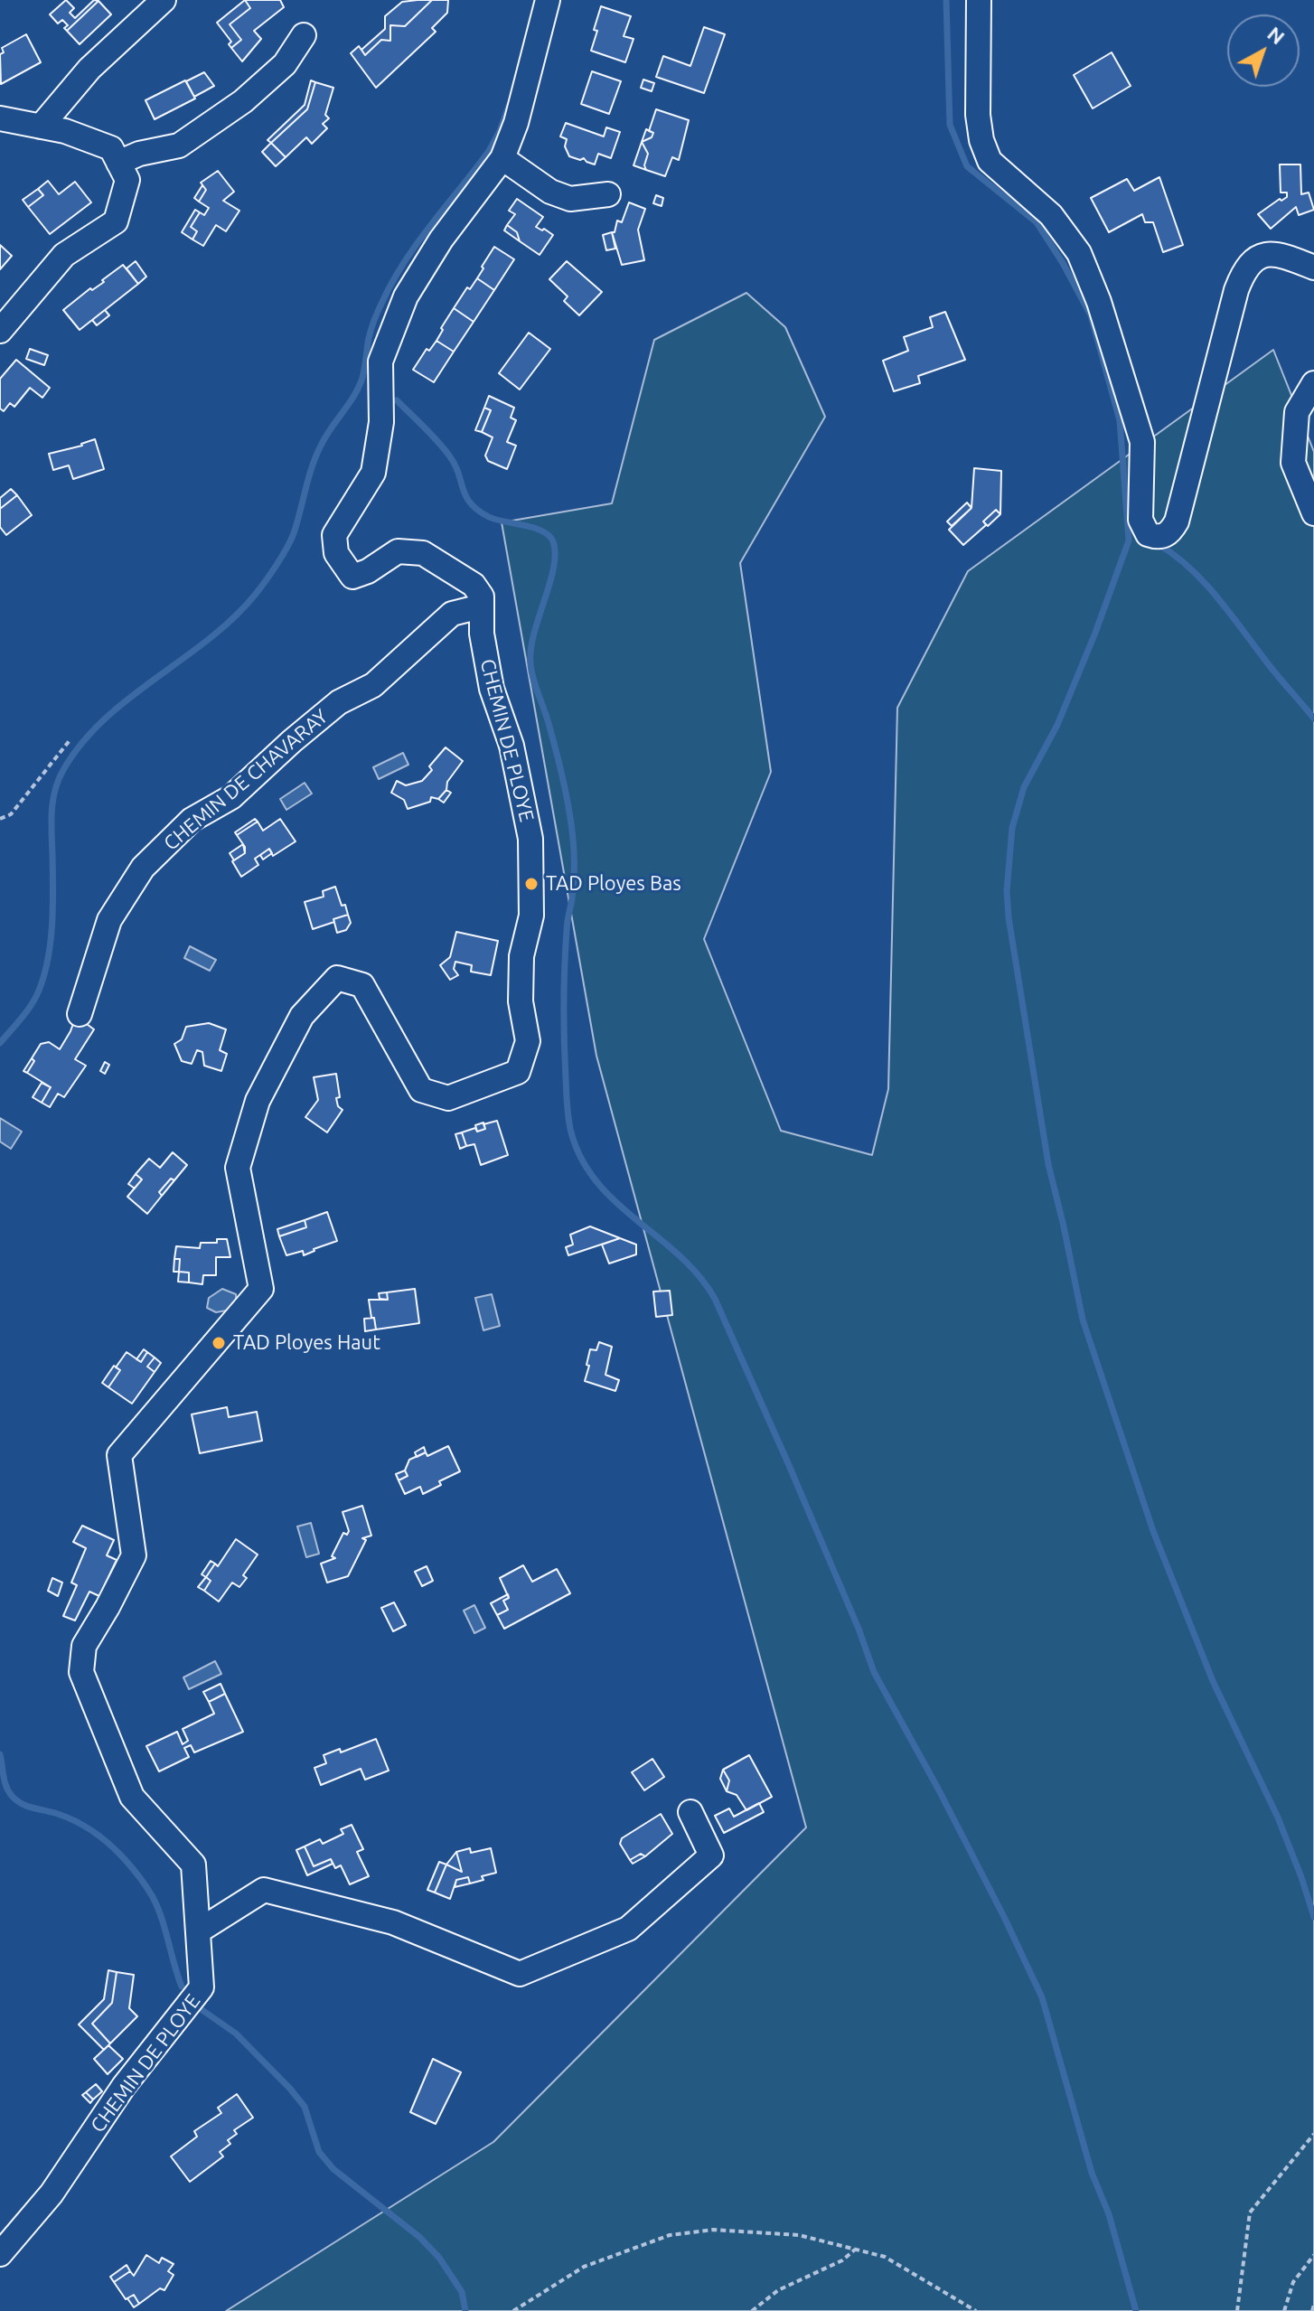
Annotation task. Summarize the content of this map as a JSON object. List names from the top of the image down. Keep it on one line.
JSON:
{"streets":{"street":["CHEMIN DE PLOYE","CHEMIN DE CHAVARAY"]},"crossings":[["CHEMIN DE PLOYE","CHEMIN DE CHAVARAY"]],"places":["TAD Ployes Bas","TAD Ployes Haut"],"north":"top right"}
